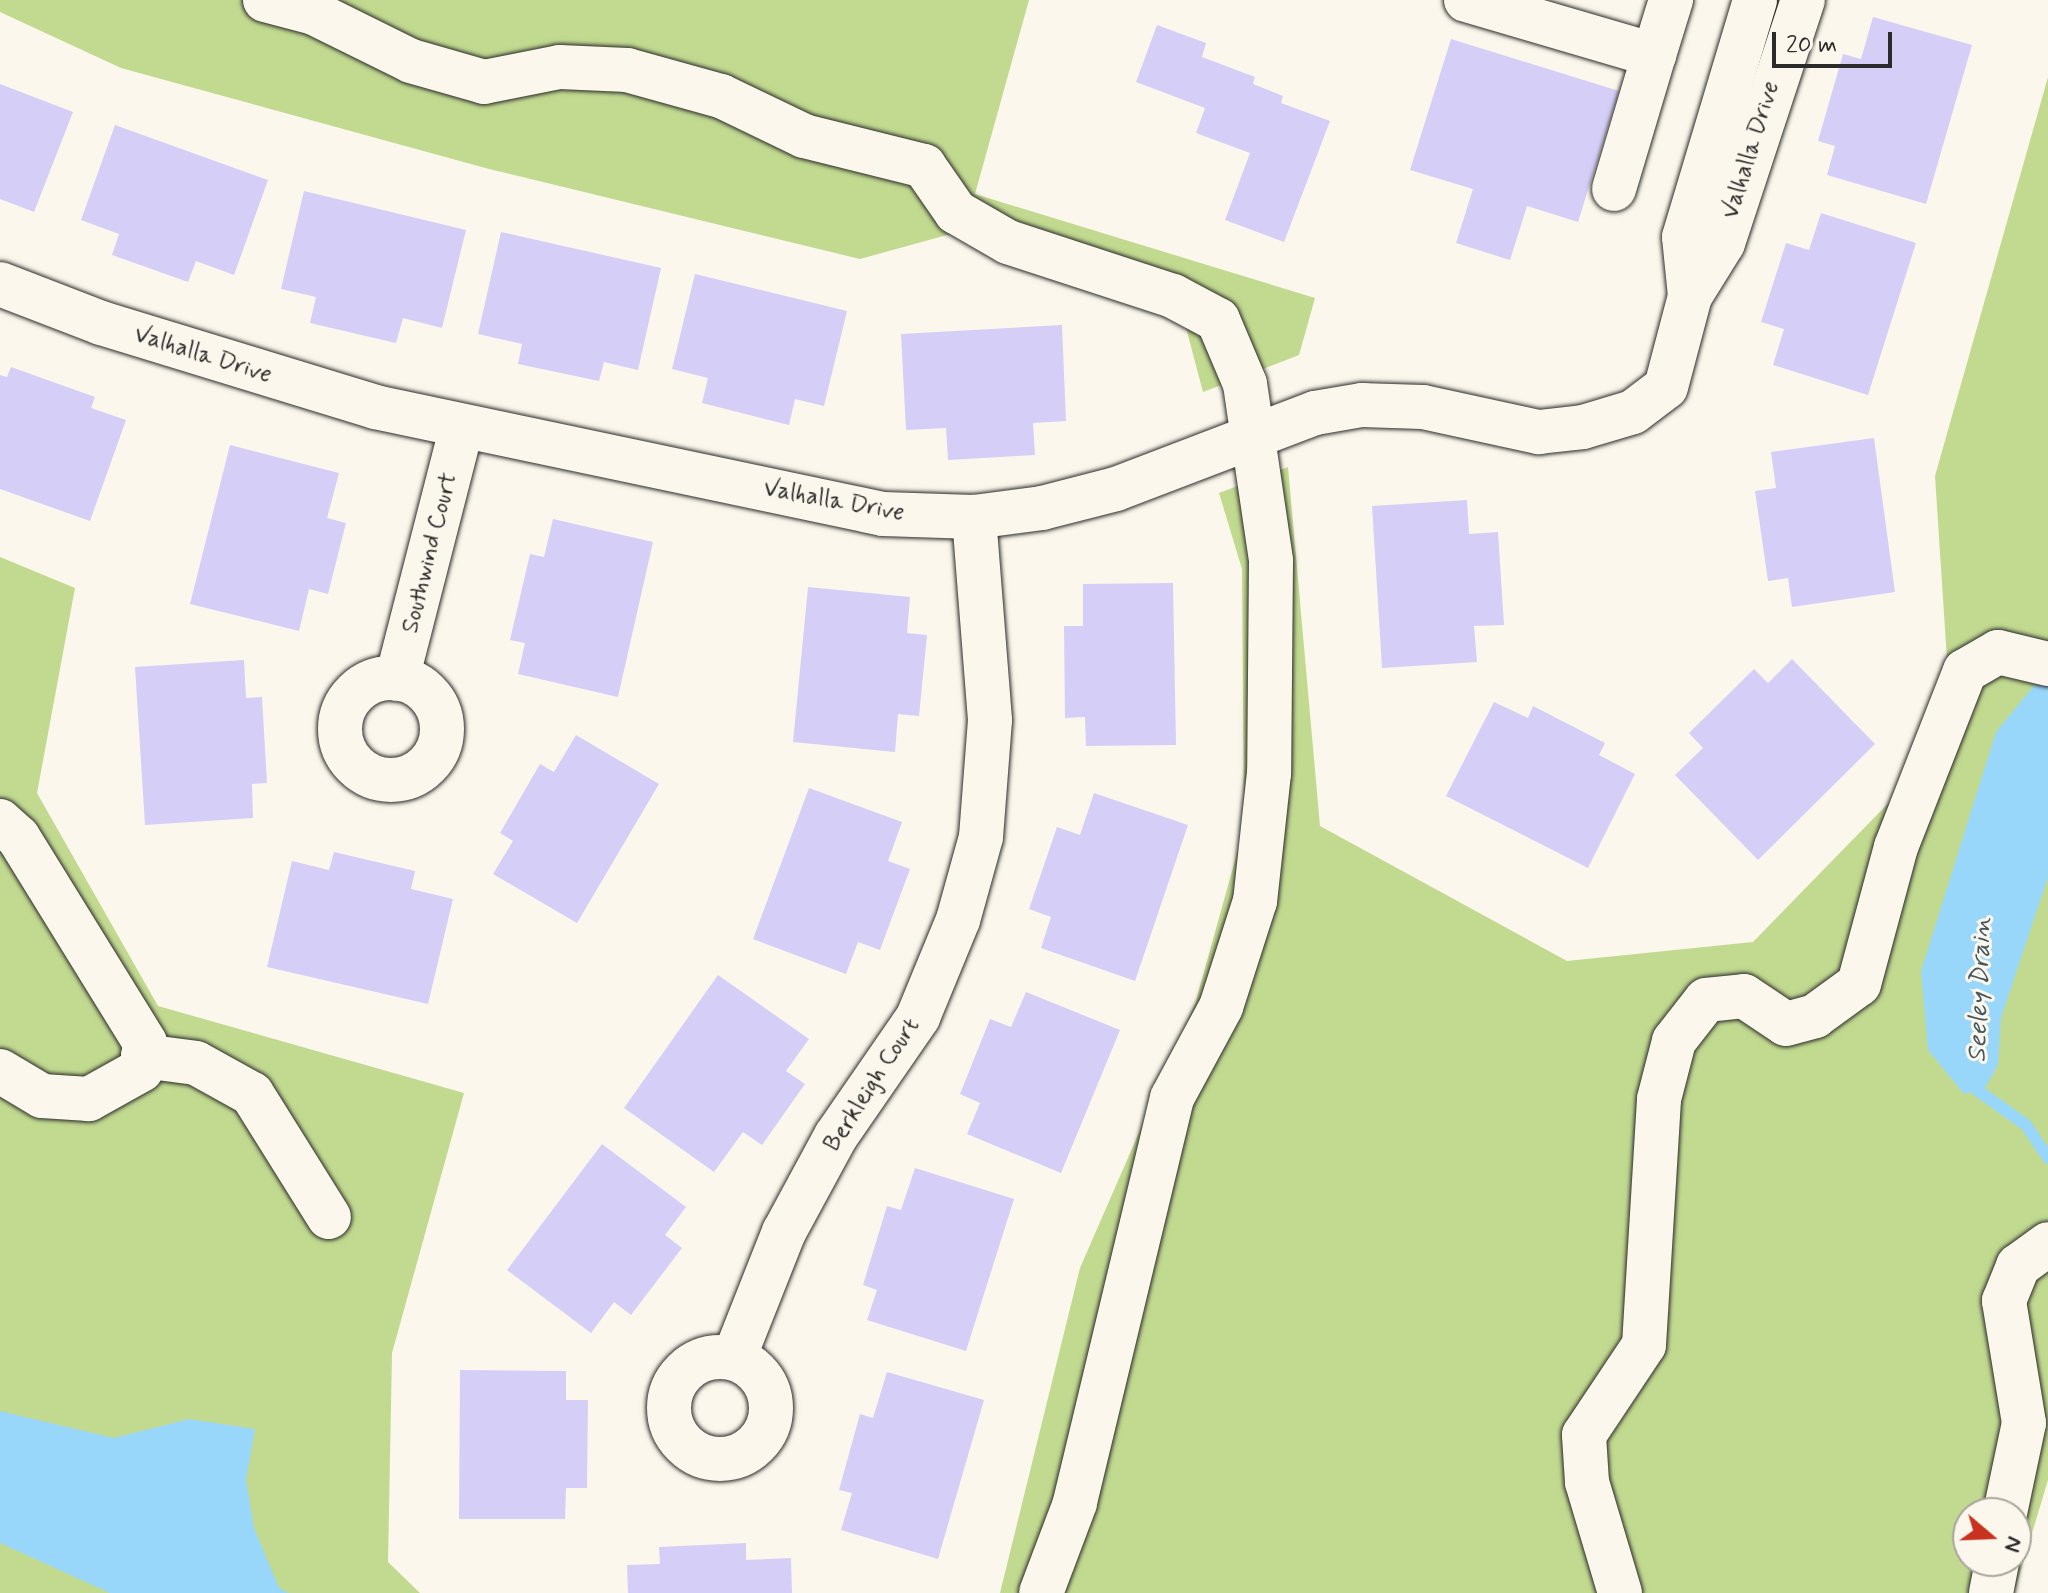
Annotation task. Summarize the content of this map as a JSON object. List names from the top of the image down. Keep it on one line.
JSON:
{"streets":{"street":["Valhalla Drive","Southwind Court","Berkleigh Court"]},"crossings":[["Valhalla Drive","Southwind Court"],["Valhalla Drive","Berkleigh Court"]],"water":["Seeley Drain"],"scale_bar":"20 m","north":"right"}
